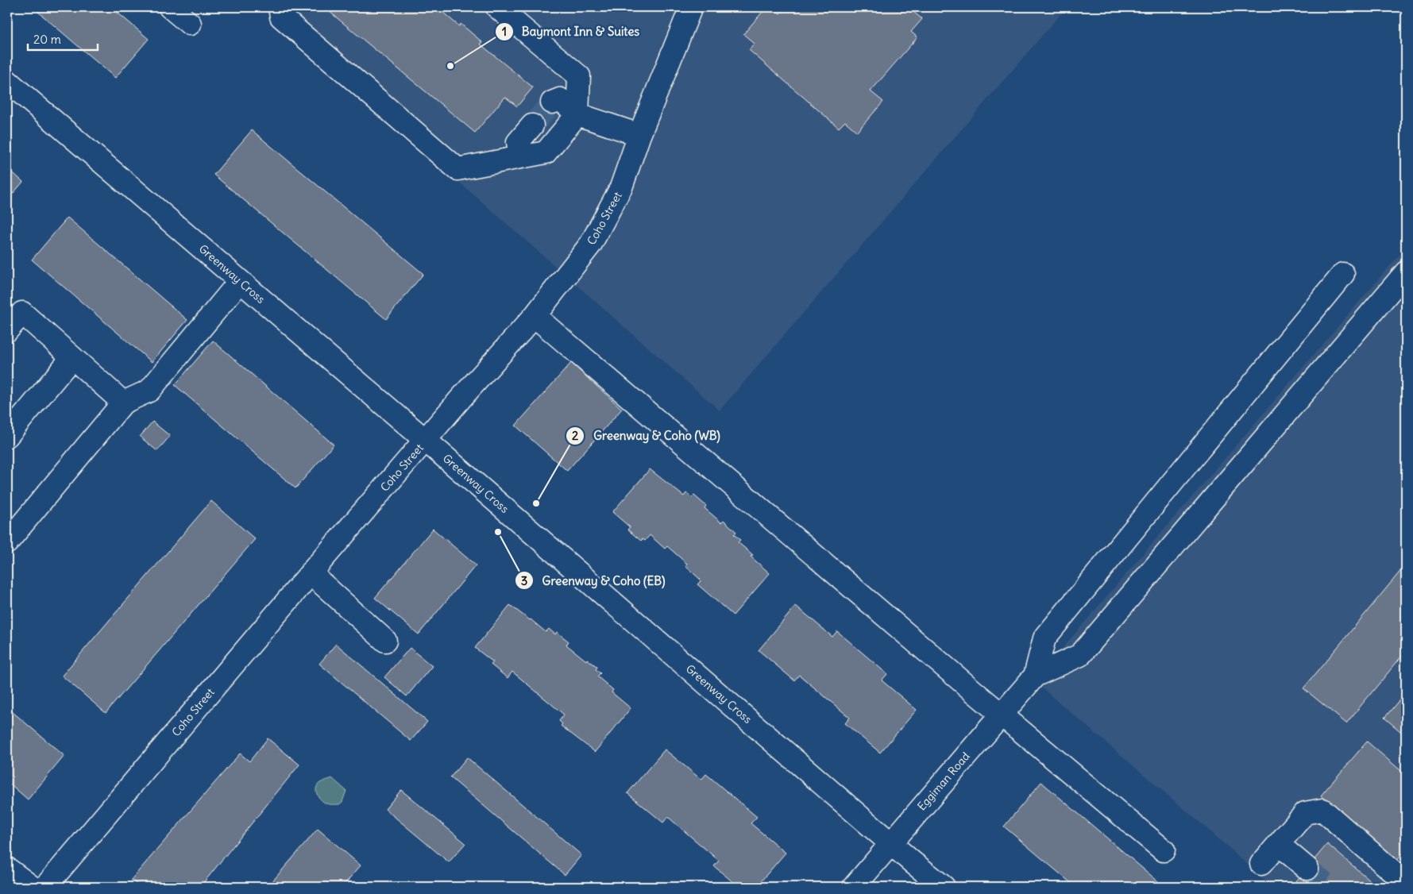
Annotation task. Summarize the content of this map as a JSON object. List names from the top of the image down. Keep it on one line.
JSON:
{"streets":{"street":["Coho Street","Greenway Cross","Eggiman Road"]},"crossings":[["Coho Street","Greenway Cross"],["Greenway Cross","Eggiman Road"]],"places":["Baymont Inn & Suites","Greenway & Coho (WB)","Greenway & Coho (EB)"],"scale_bar":"20 m"}
